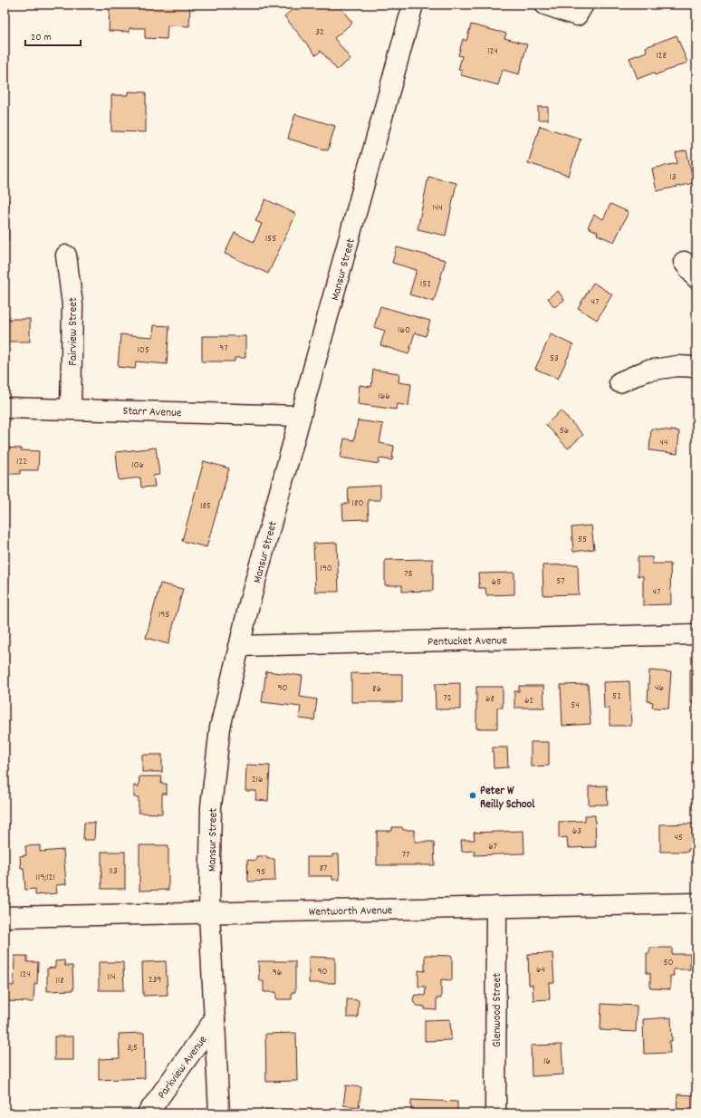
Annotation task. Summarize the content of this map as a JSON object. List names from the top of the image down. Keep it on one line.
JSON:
{"streets":{"street":["Mansur Street","Fairview Street","Starr Avenue","Pentucket Avenue","Wentworth Avenue","Glenwood Street","Parkview Avenue"]},"crossings":[["Mansur Street","Starr Avenue"],["Mansur Street","Pentucket Avenue"],["Mansur Street","Wentworth Avenue"],["Mansur Street","Parkview Avenue"],["Fairview Street","Starr Avenue"],["Wentworth Avenue","Glenwood Street"]],"places":["Peter W Reilly School"],"house_numbers":["32","124","128","13","144","155","152","47","160","97","105","53","166","56","44","122","106","180","185","55","190","75","57","65","47","195","90","46","86","52","72","68","62","54","216","63","45","67","77","87","113","95","119;121","50","64","90","96","124","114","239","118","3;5","16"],"scale_bar":"20 m"}
